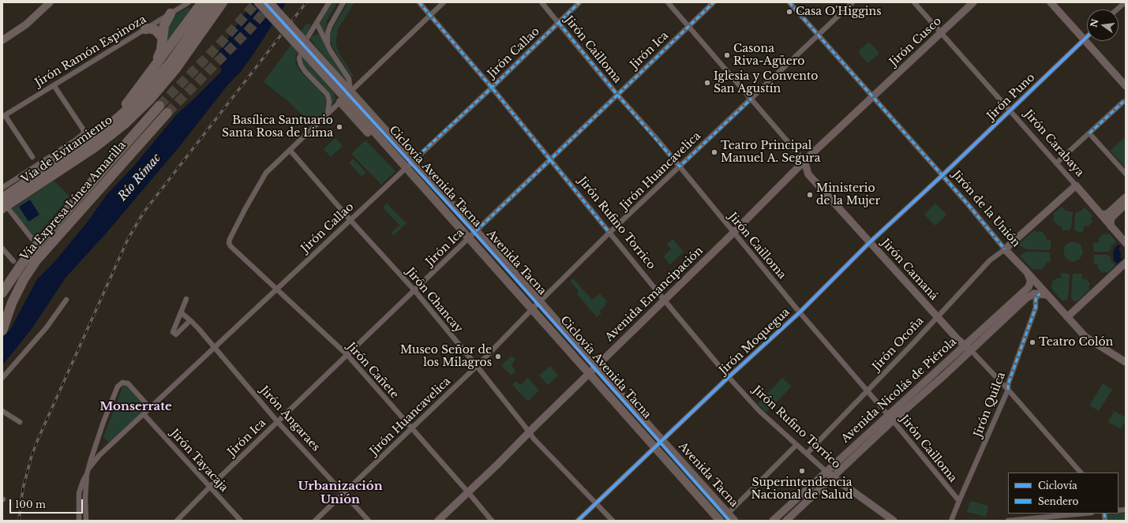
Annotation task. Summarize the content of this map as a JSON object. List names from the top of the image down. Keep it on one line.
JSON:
{"streets":{"highway":["Vía de Evitamiento","Vía Expresa Línea Amarilla"],"main road":["Jirón Cusco","Jirón Carabaya","Jirón de la Unión","Jirón Rufino Torrico","Avenida Tacna","Jirón Camaná","Avenida Emancipación","Avenida Nicolás de Piérola"],"street":["Jirón Cailloma","Jirón Ica","Jirón Ramón Espinoza","Jirón Callao","Jirón Puno","Jirón Huancavelica","Jirón Chancay","Jirón Moquegua","Jirón Ocoña","Jirón Cañete","Jirón Quilca","Jirón Angaraes","Jirón Tayacaja"],"cycle path":["Ciclovía Avenida Tacna"]},"crossings":[["Jirón Cusco","Jirón Carabaya"],["Jirón Cusco","Jirón de la Unión"],["Jirón Cusco","Avenida Emancipación"],["Jirón Cailloma","Jirón Ica"],["Jirón Cailloma","Jirón Callao"],["Jirón Cailloma","Jirón Huancavelica"],["Jirón Cailloma","Avenida Emancipación"],["Jirón Cailloma","Jirón Moquegua"],["Jirón Cailloma","Jirón Ocoña"],["Jirón Cailloma","Avenida Nicolás de Piérola"],["Jirón Cailloma","Jirón Quilca"],["Jirón Ica","Jirón Rufino Torrico"],["Jirón Ica","Avenida Tacna"],["Jirón Ica","Jirón Camaná"],["Jirón Ica","Jirón Chancay"],["Jirón Ica","Jirón Cañete"],["Jirón Ica","Jirón Angaraes"],["Jirón Ica","Jirón Tayacaja"],["Jirón Callao","Jirón Rufino Torrico"],["Jirón Callao","Avenida Tacna"],["Jirón Callao","Jirón Chancay"],["Jirón Callao","Jirón Cañete"],["Jirón Callao","Jirón Angaraes"],["Jirón Callao","Jirón Tayacaja"],["Jirón Puno","Jirón Carabaya"],["Jirón Puno","Jirón de la Unión"],["Jirón Puno","Jirón Moquegua"],["Jirón Huancavelica","Jirón de la Unión"],["Jirón Huancavelica","Jirón Rufino Torrico"],["Jirón Huancavelica","Avenida Tacna"],["Jirón Huancavelica","Jirón Camaná"],["Jirón Huancavelica","Jirón Chancay"],["Jirón Huancavelica","Jirón Cañete"],["Jirón Huancavelica","Jirón Angaraes"],["Jirón de la Unión","Avenida Emancipación"],["Jirón de la Unión","Jirón Moquegua"],["Jirón de la Unión","Jirón Ocoña"],["Jirón de la Unión","Avenida Nicolás de Piérola"],["Jirón Rufino Torrico","Avenida Emancipación"],["Jirón Rufino Torrico","Jirón Moquegua"],["Jirón Rufino Torrico","Jirón Ocoña"],["Jirón Rufino Torrico","Avenida Nicolás de Piérola"],["Avenida Tacna","Avenida Emancipación"],["Avenida Tacna","Jirón Moquegua"],["Jirón Camaná","Avenida Emancipación"],["Jirón Camaná","Jirón Moquegua"],["Jirón Camaná","Jirón Ocoña"],["Jirón Camaná","Avenida Nicolás de Piérola"],["Jirón Camaná","Jirón Quilca"],["Avenida Emancipación","Jirón Chancay"],["Avenida Emancipación","Jirón Cañete"],["Jirón Chancay","Jirón Moquegua"],["Jirón Chancay","Jirón Cañete"],["Avenida Nicolás de Piérola","Jirón Quilca"]],"districts":["Monserrate","Urbanización Unión"],"water":["Río Rímac"],"places":["Casa O'Higgins","Casona Riva-Agüero","Iglesia y Convento San Agustín","Basílica Santuario Santa Rosa de Lima","Teatro Principal Manuel A. Segura","Ministerio de la Mujer","Teatro Colón","Museo Señor de los Milagros","Superintendencia Nacional de Salud"],"legend":["Ciclovía","Sendero"],"scale_bar":"100 m","north":"left"}
